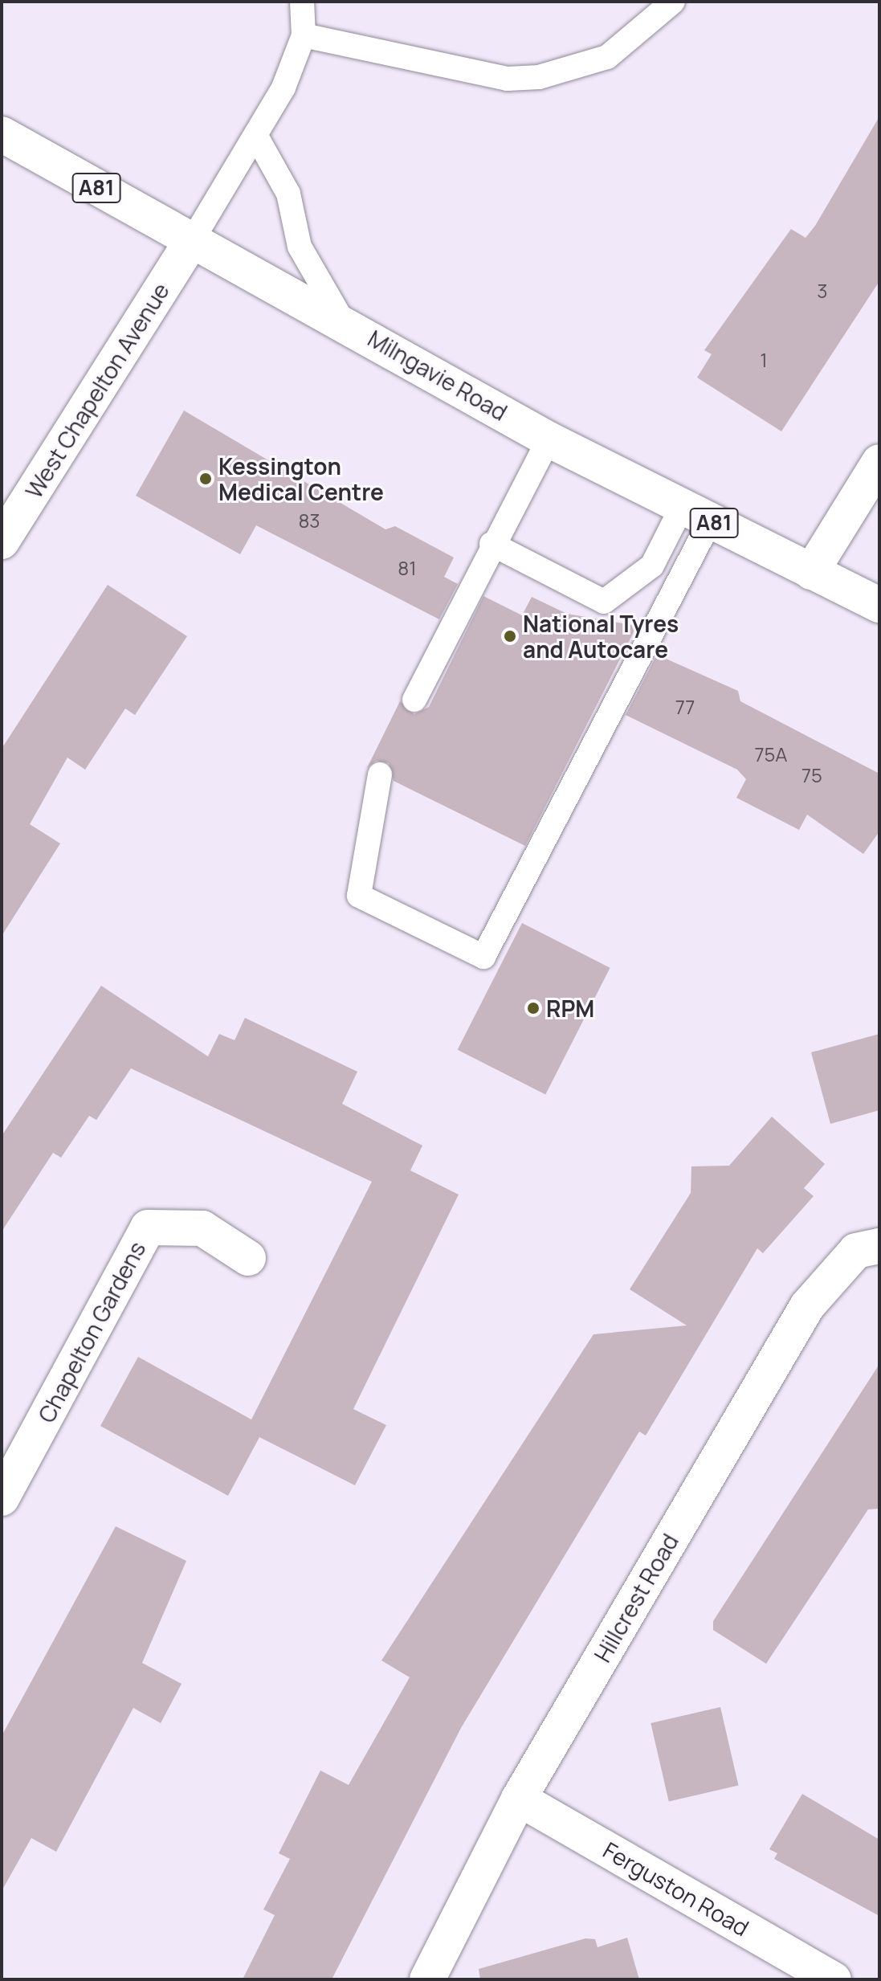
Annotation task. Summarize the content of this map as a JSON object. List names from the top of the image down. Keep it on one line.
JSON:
{"streets":{"street":["A81","Milngavie Road","West Chapelton Avenue","Chapelton Gardens","Hillcrest Road","Ferguston Road"]},"crossings":[["Milngavie Road","West Chapelton Avenue"],["Hillcrest Road","Ferguston Road"]],"places":["Kessington Medical Centre","National Tyres and Autocare","RPM"],"house_numbers":["3","1","83","81","77","75A","75"]}
